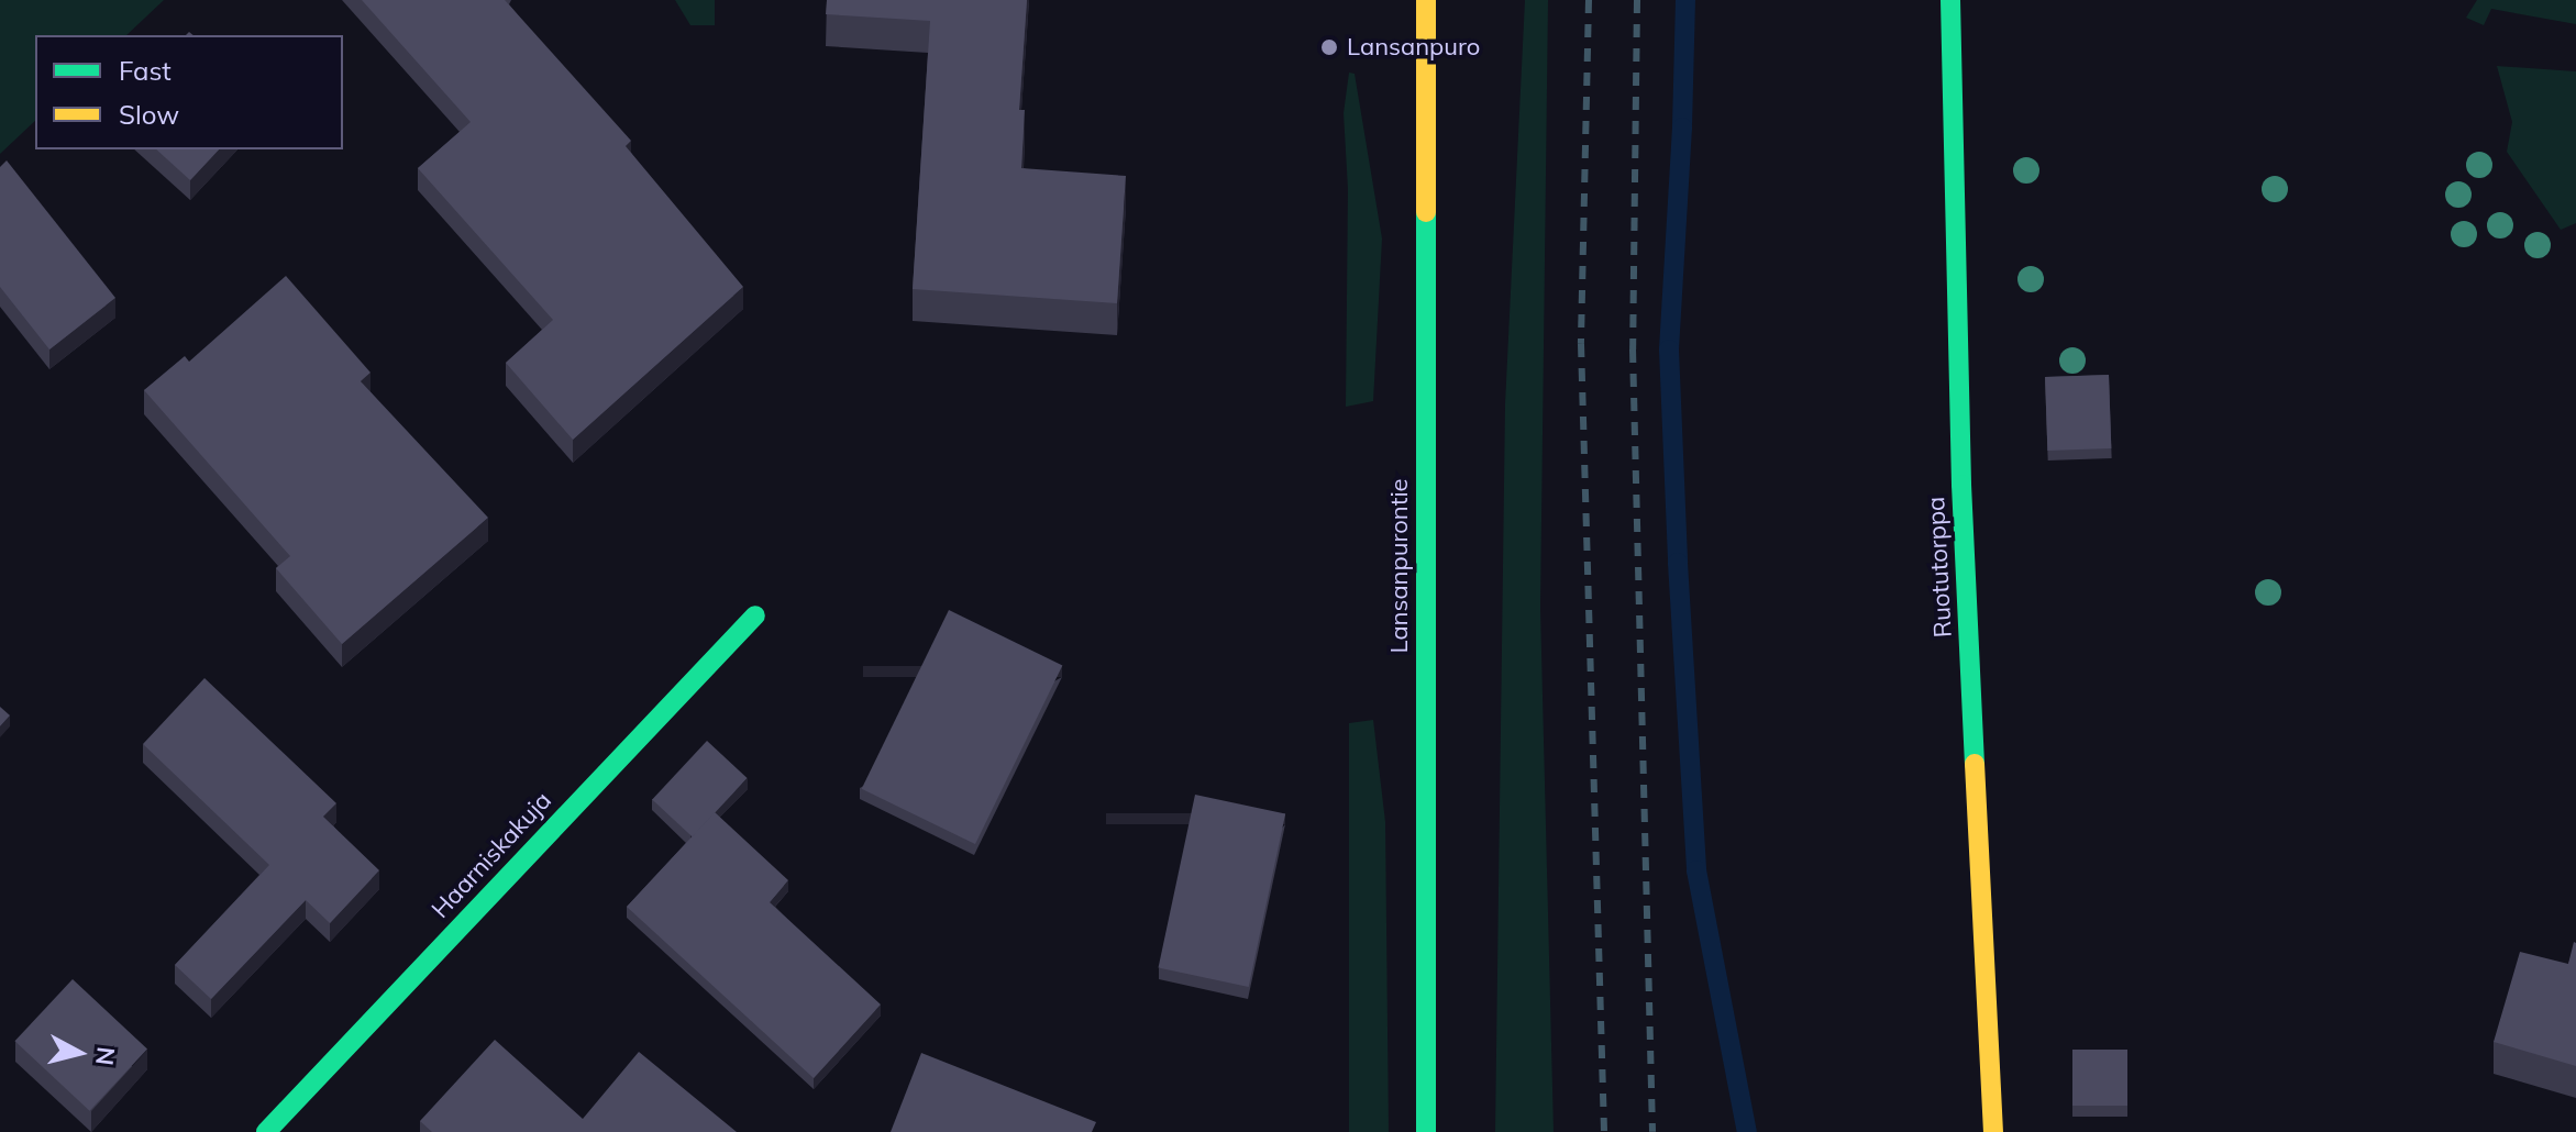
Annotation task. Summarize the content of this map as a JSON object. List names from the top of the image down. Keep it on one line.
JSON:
{"streets":{"street":["Lansanpurontie","Ruotutorppa","Haarniskakuja"]},"places":["Lansanpuro"],"legend":["Fast","Slow"],"north":"right"}
